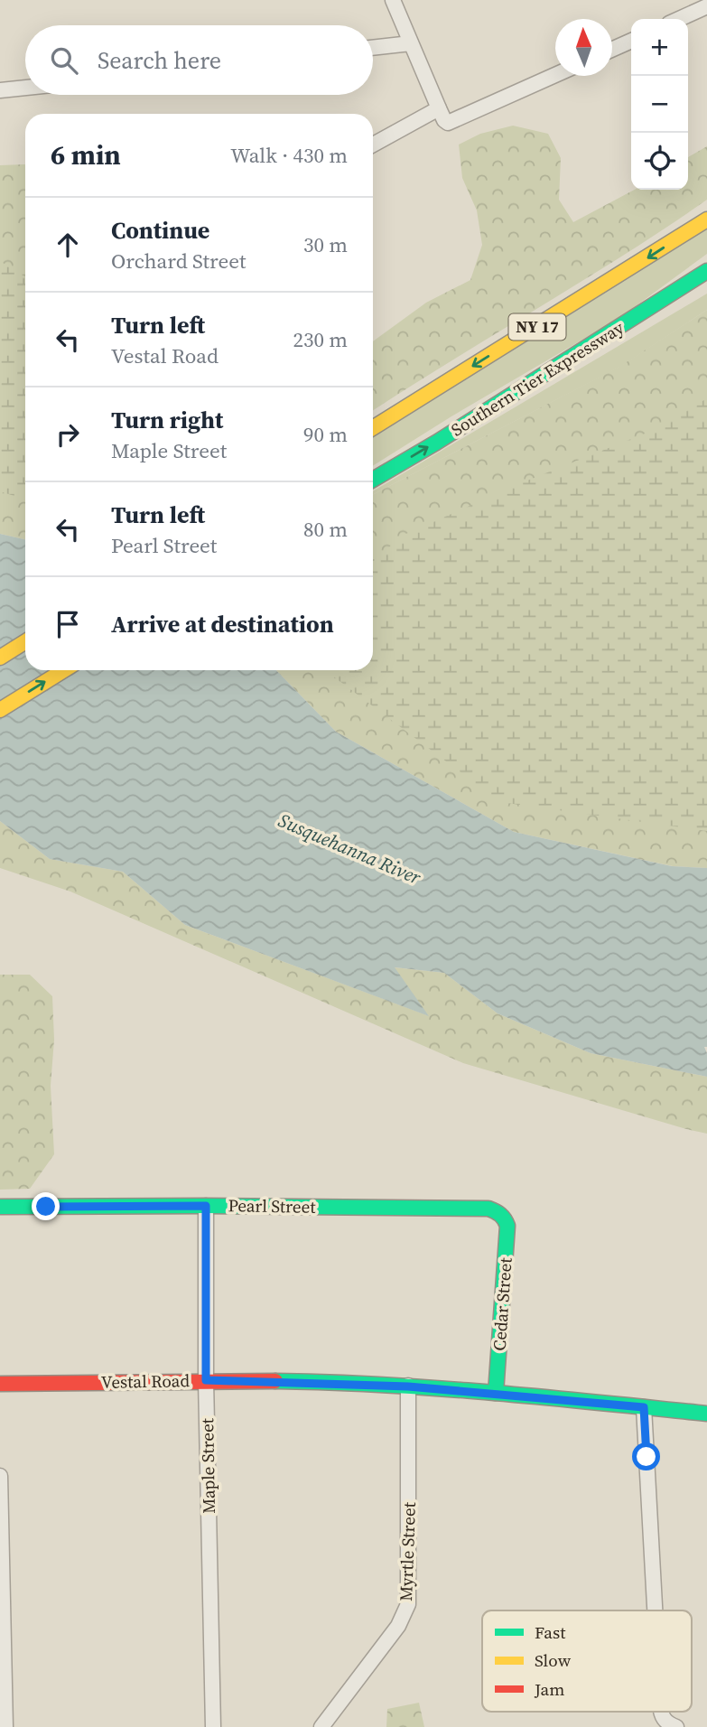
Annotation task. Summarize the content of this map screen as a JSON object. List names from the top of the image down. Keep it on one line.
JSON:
{"streets":{"main road":["NY 17","Southern Tier Expressway","Pearl Street","Cedar Street","Vestal Road"],"street":["Maple Street","Myrtle Street"]},"crossings":[["Pearl Street","Cedar Street"],["Pearl Street","Maple Street"],["Cedar Street","Vestal Road"],["Vestal Road","Maple Street"],["Vestal Road","Myrtle Street"]],"water":["Susquehanna River"],"legend":["Fast","Slow","Jam"],"north":"top","page":{"map_buttons":["+","−"],"search":"Search here","heading":["6 min","Walk · 430 m"],"list":[["Continue","Orchard Street","30 m"],["Turn left","Vestal Road","230 m"],["Turn right","Maple Street","90 m"],["Turn left","Pearl Street","80 m"],"Arrive at destination"]}}
